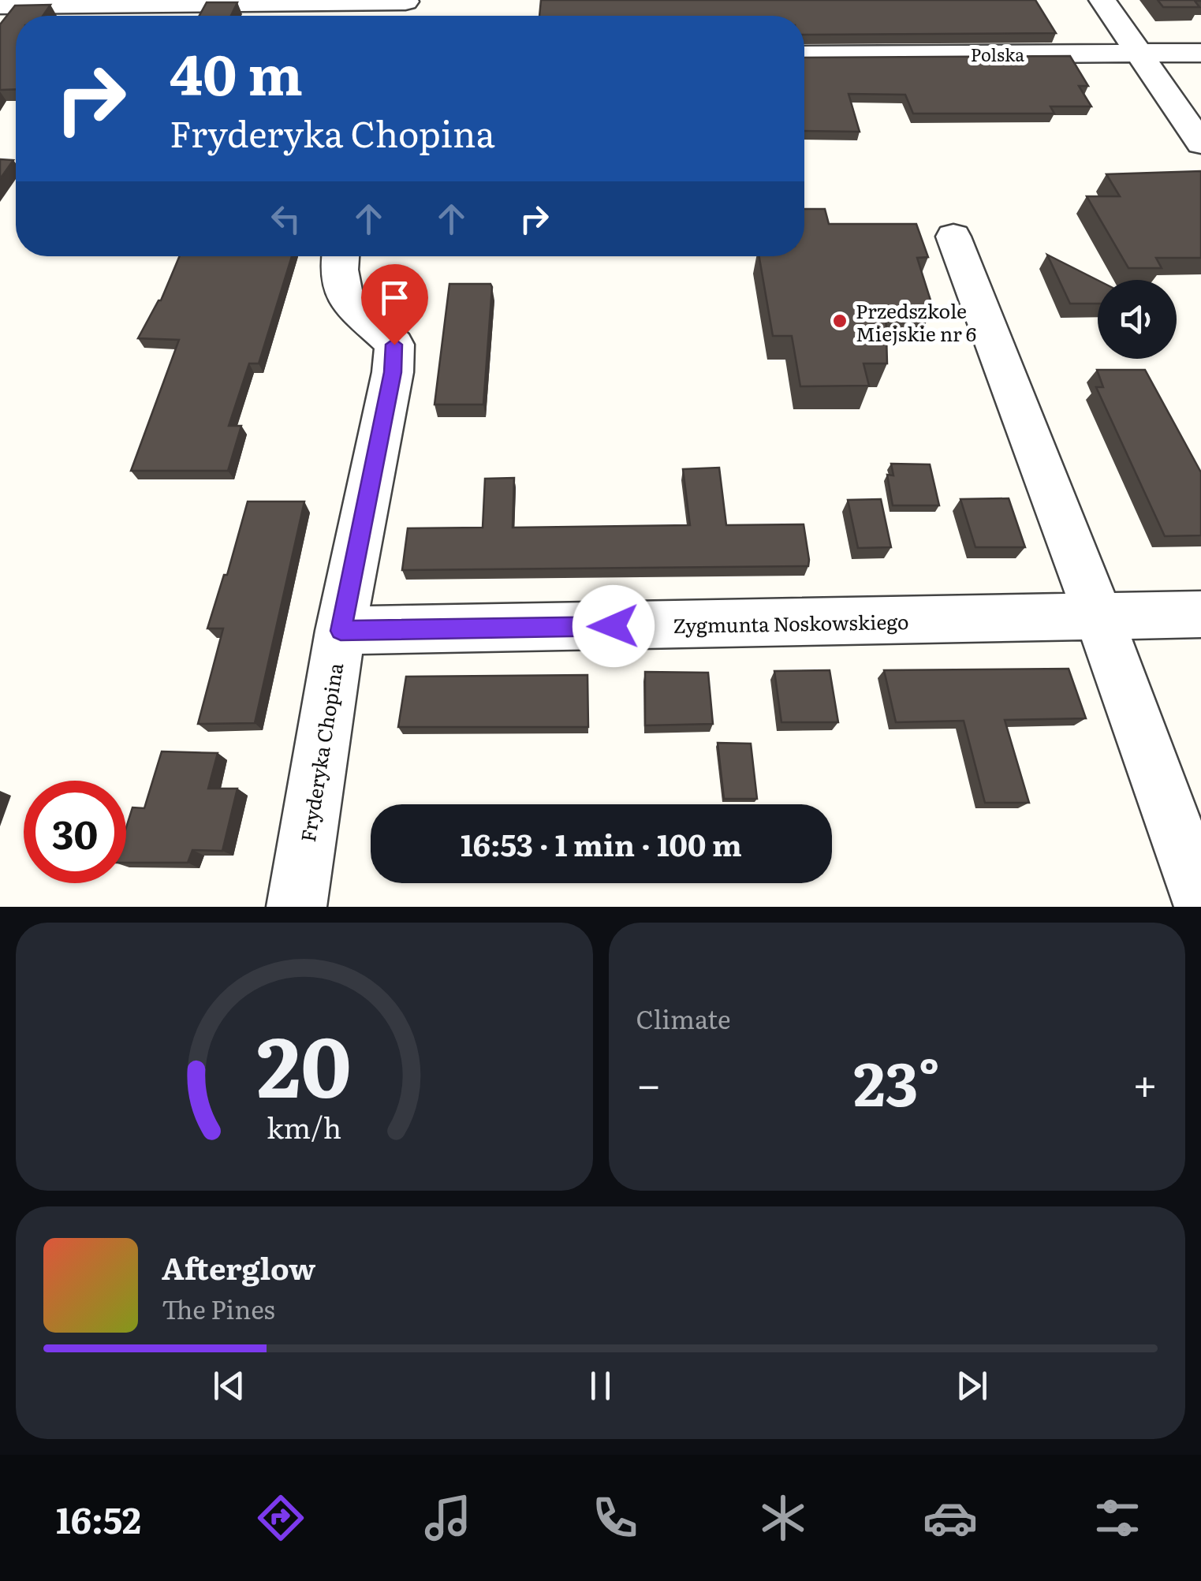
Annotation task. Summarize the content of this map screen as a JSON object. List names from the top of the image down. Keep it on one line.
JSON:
{"streets":{"street":["Polska","Zygmunta Noskowskiego","Fryderyka Chopina"]},"crossings":[["Zygmunta Noskowskiego","Fryderyka Chopina"]],"places":["Przedszkole Miejskie nr 6"],"page":{"turn":["40 m","Fryderyka Chopina"],"limit":"30","trip":"16:53 · 1 min · 100 m","tile":"Climate","heat":["−","23°","+"],"song":["Afterglow","The Pines"],"tabs":"16:52","gauge":["20","km/h"]}}
